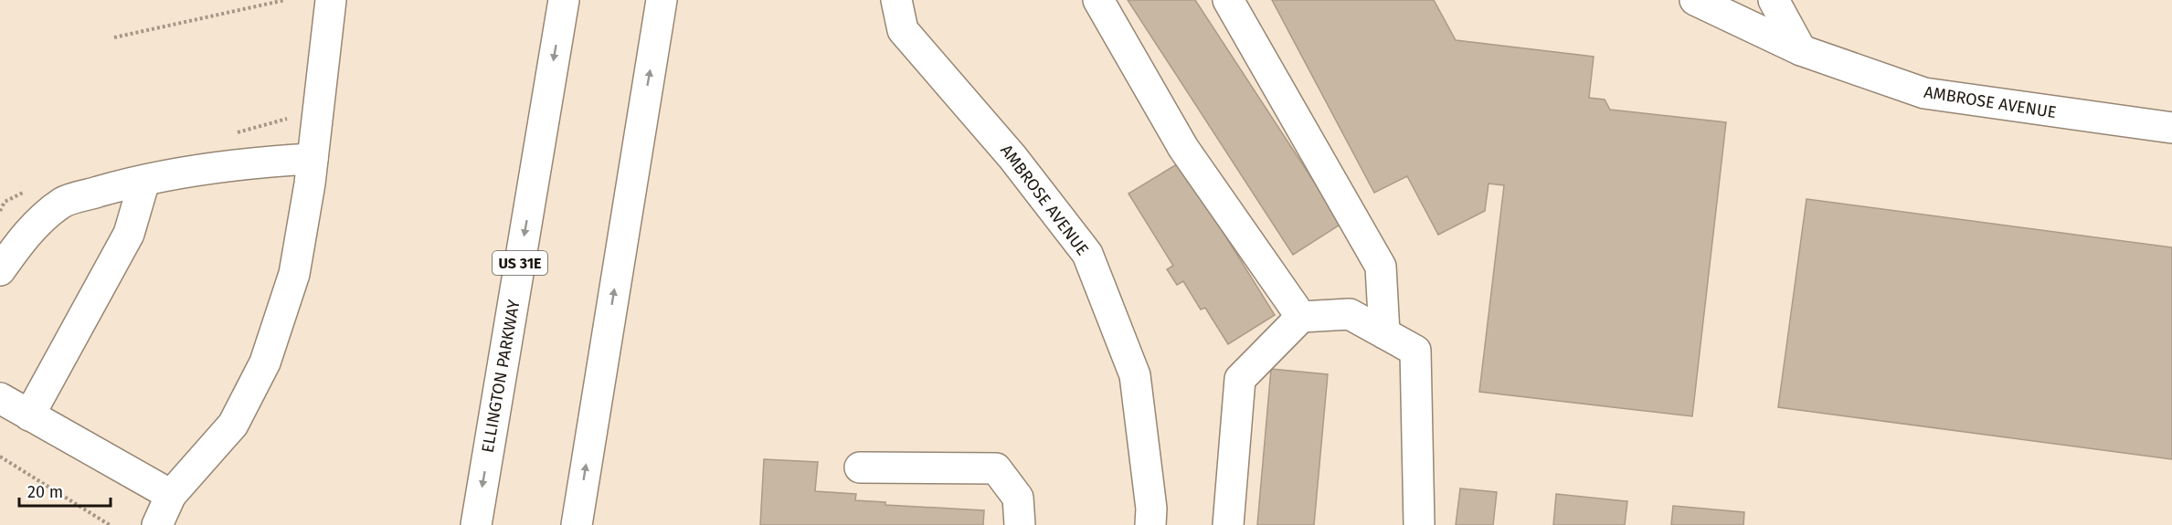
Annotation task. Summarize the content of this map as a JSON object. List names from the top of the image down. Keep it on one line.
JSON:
{"streets":{"main road":["AMBROSE AVENUE","US 31E","ELLINGTON PARKWAY"]},"scale_bar":"20 m"}
